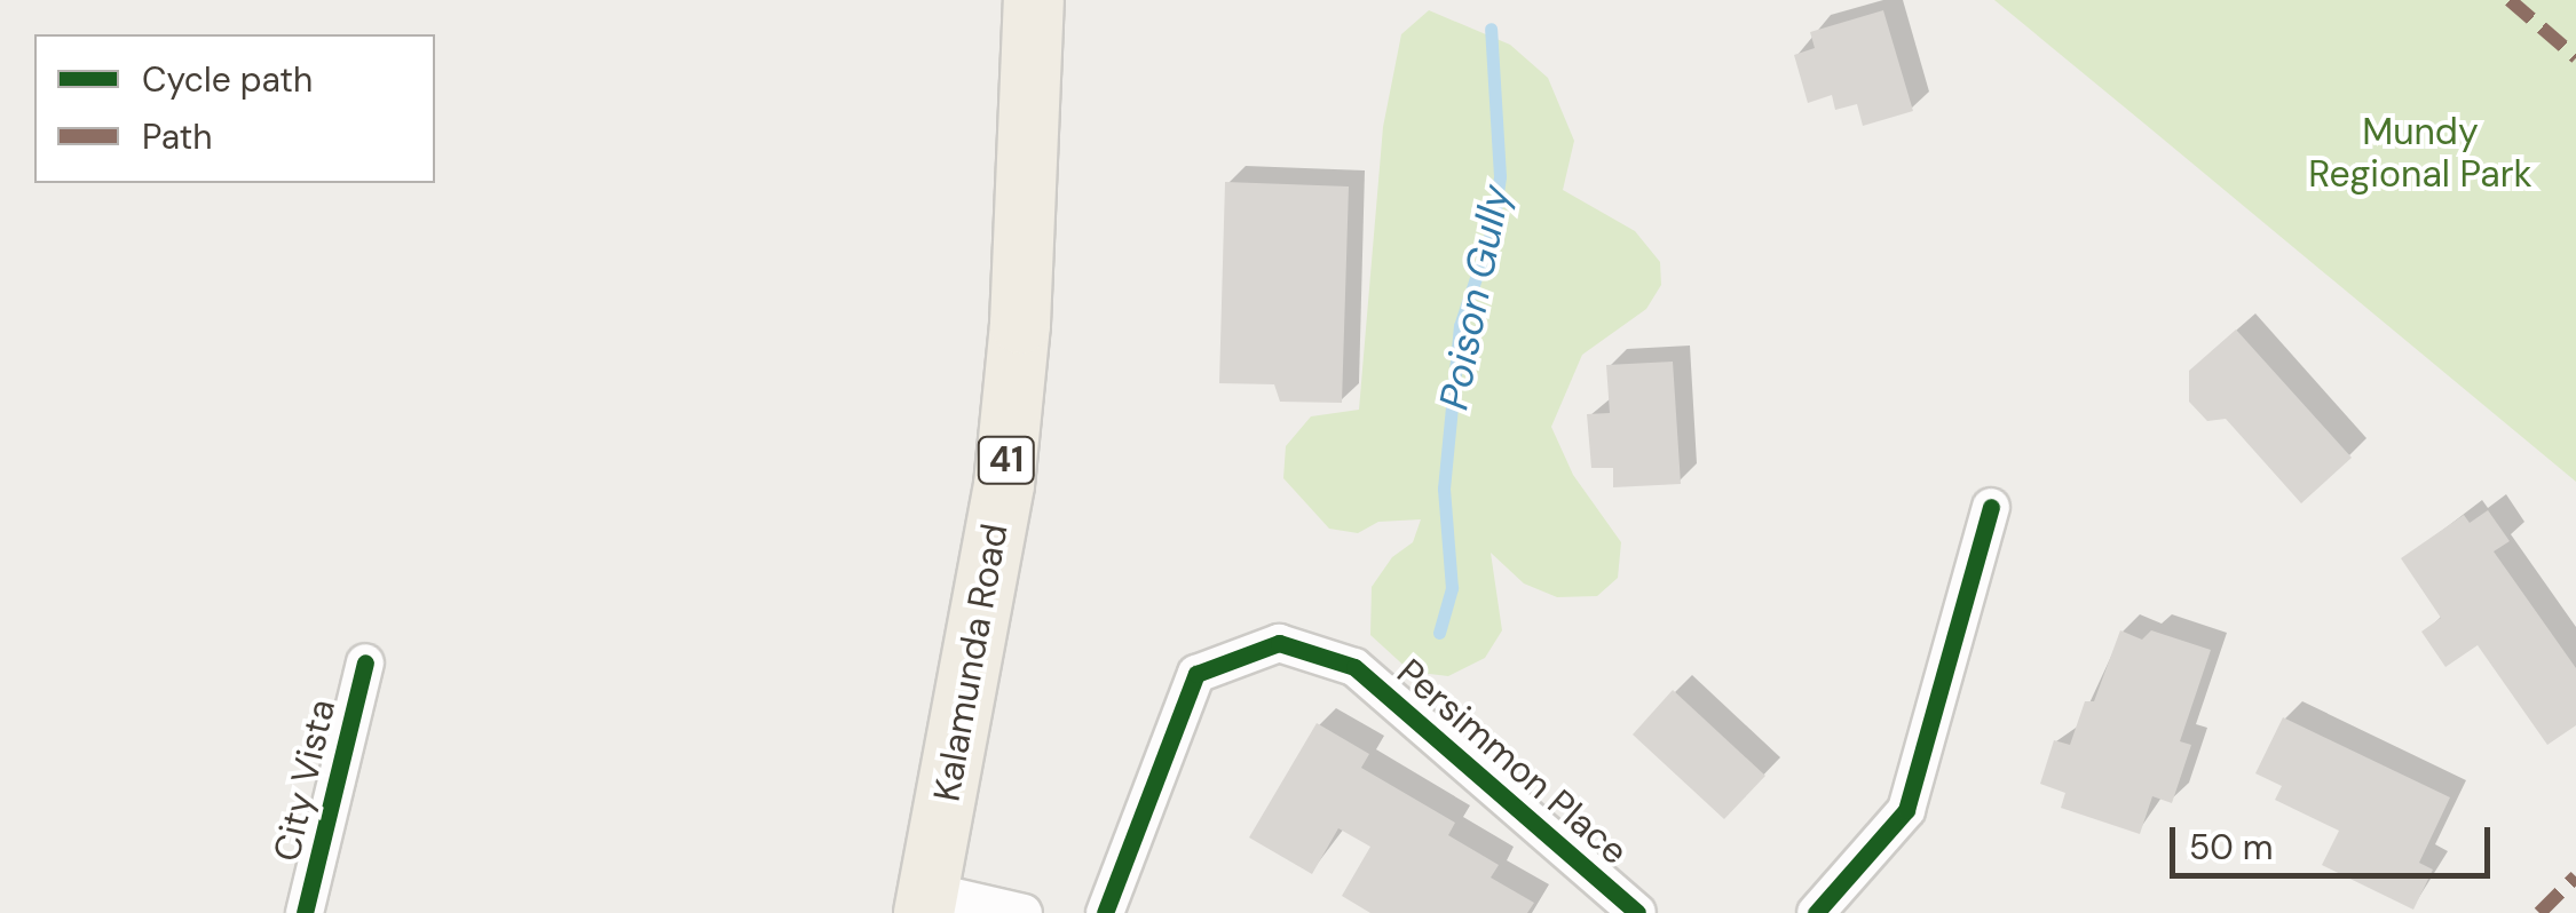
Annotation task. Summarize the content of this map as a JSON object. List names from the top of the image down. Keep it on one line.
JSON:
{"streets":{"main road":["41","Kalamunda Road"],"street":["Persimmon Place","City Vista"]},"water":["Poison Gully"],"parks":["Mundy Regional Park"],"legend":["Cycle path","Path"],"scale_bar":"50 m"}
